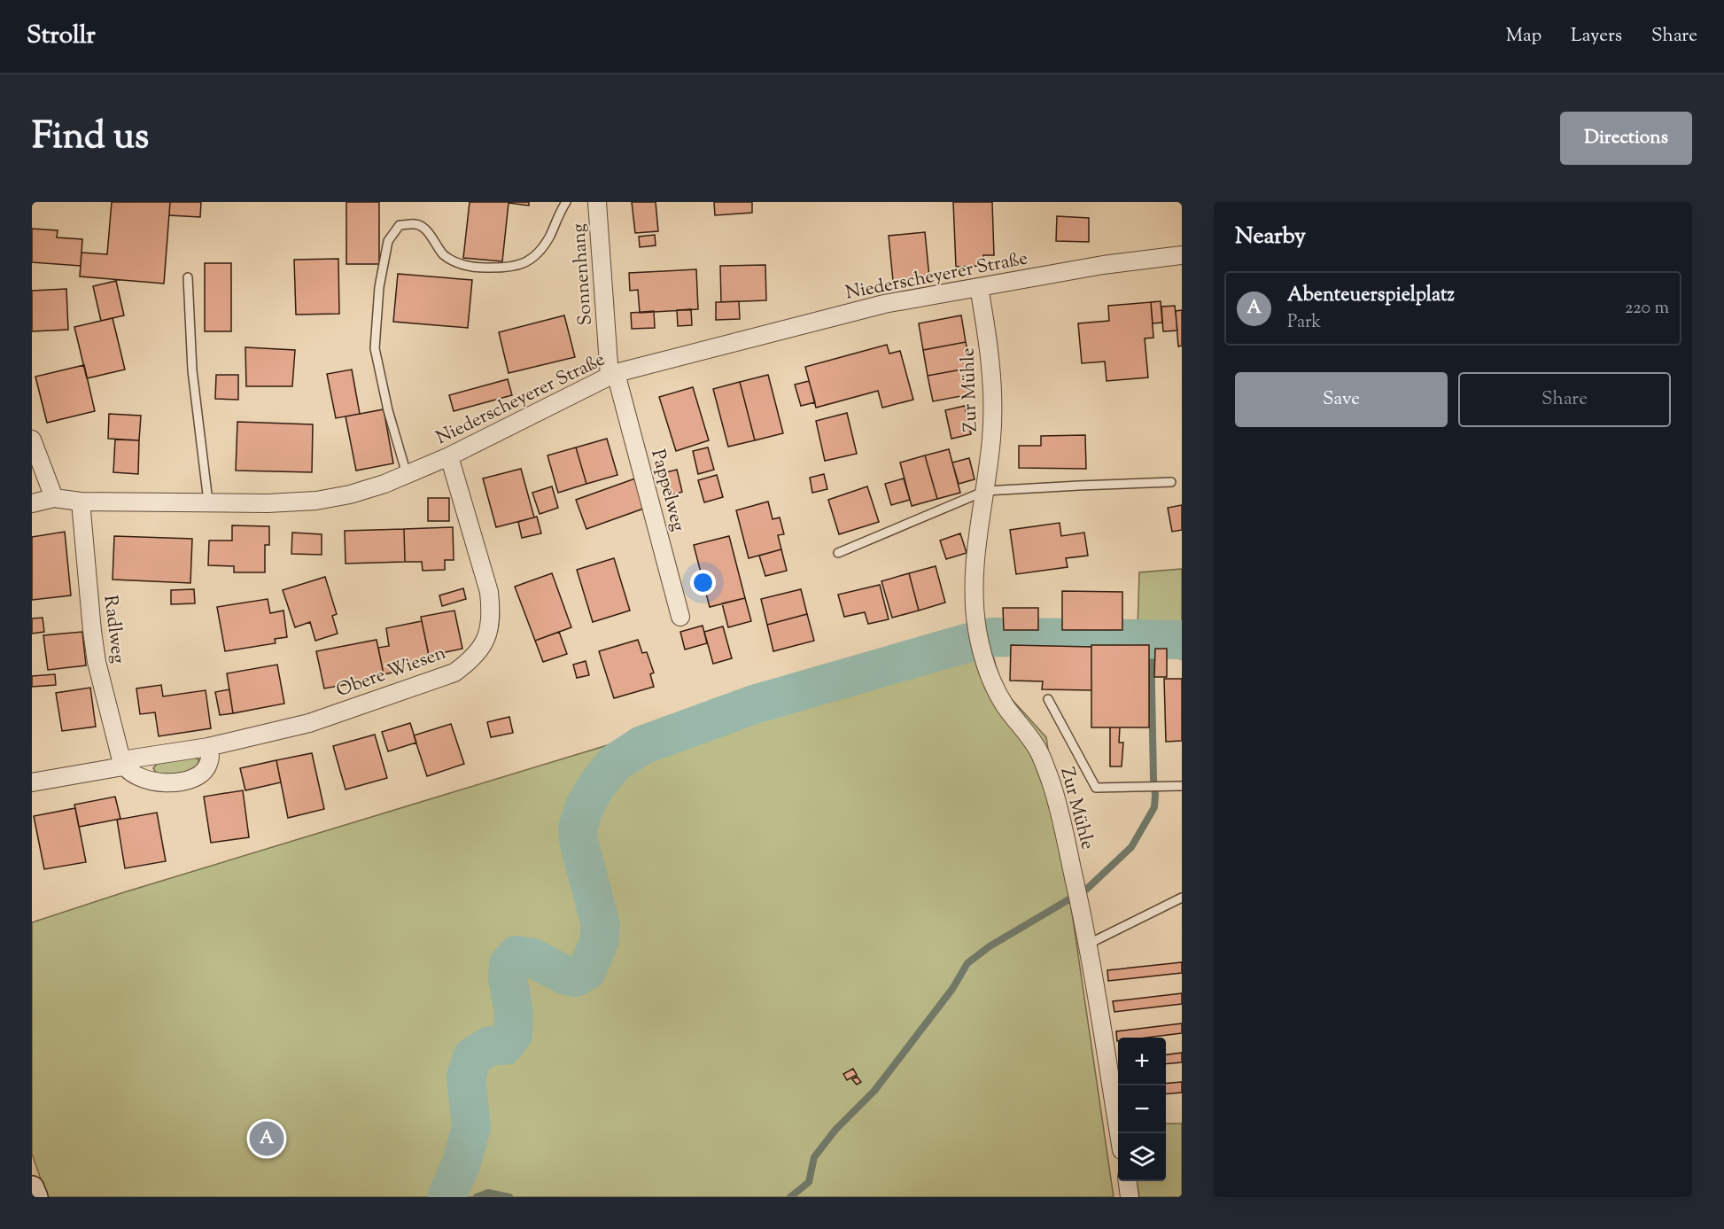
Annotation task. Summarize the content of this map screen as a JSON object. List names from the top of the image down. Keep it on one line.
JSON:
{"streets":{"street":["Sonnenhang","Niederscheyerer Straße","Zur Mühle","Pappelweg","Radlweg","Obere Wiesen"]},"crossings":[["Sonnenhang","Niederscheyerer Straße"],["Sonnenhang","Pappelweg"],["Niederscheyerer Straße","Zur Mühle"],["Niederscheyerer Straße","Pappelweg"],["Niederscheyerer Straße","Radlweg"],["Niederscheyerer Straße","Obere Wiesen"],["Radlweg","Obere Wiesen"]],"page":{"header":"Strollr","nav":["Map","Layers","Share"],"title":"Find us","buttons":["Directions",["Save","Share"]],"heading":"Nearby","list":[{"mark":"A","name":"Abenteuerspielplatz","note":"Park","value":"220 m"}],"map_buttons":["+","−"],"pins":"A"}}
